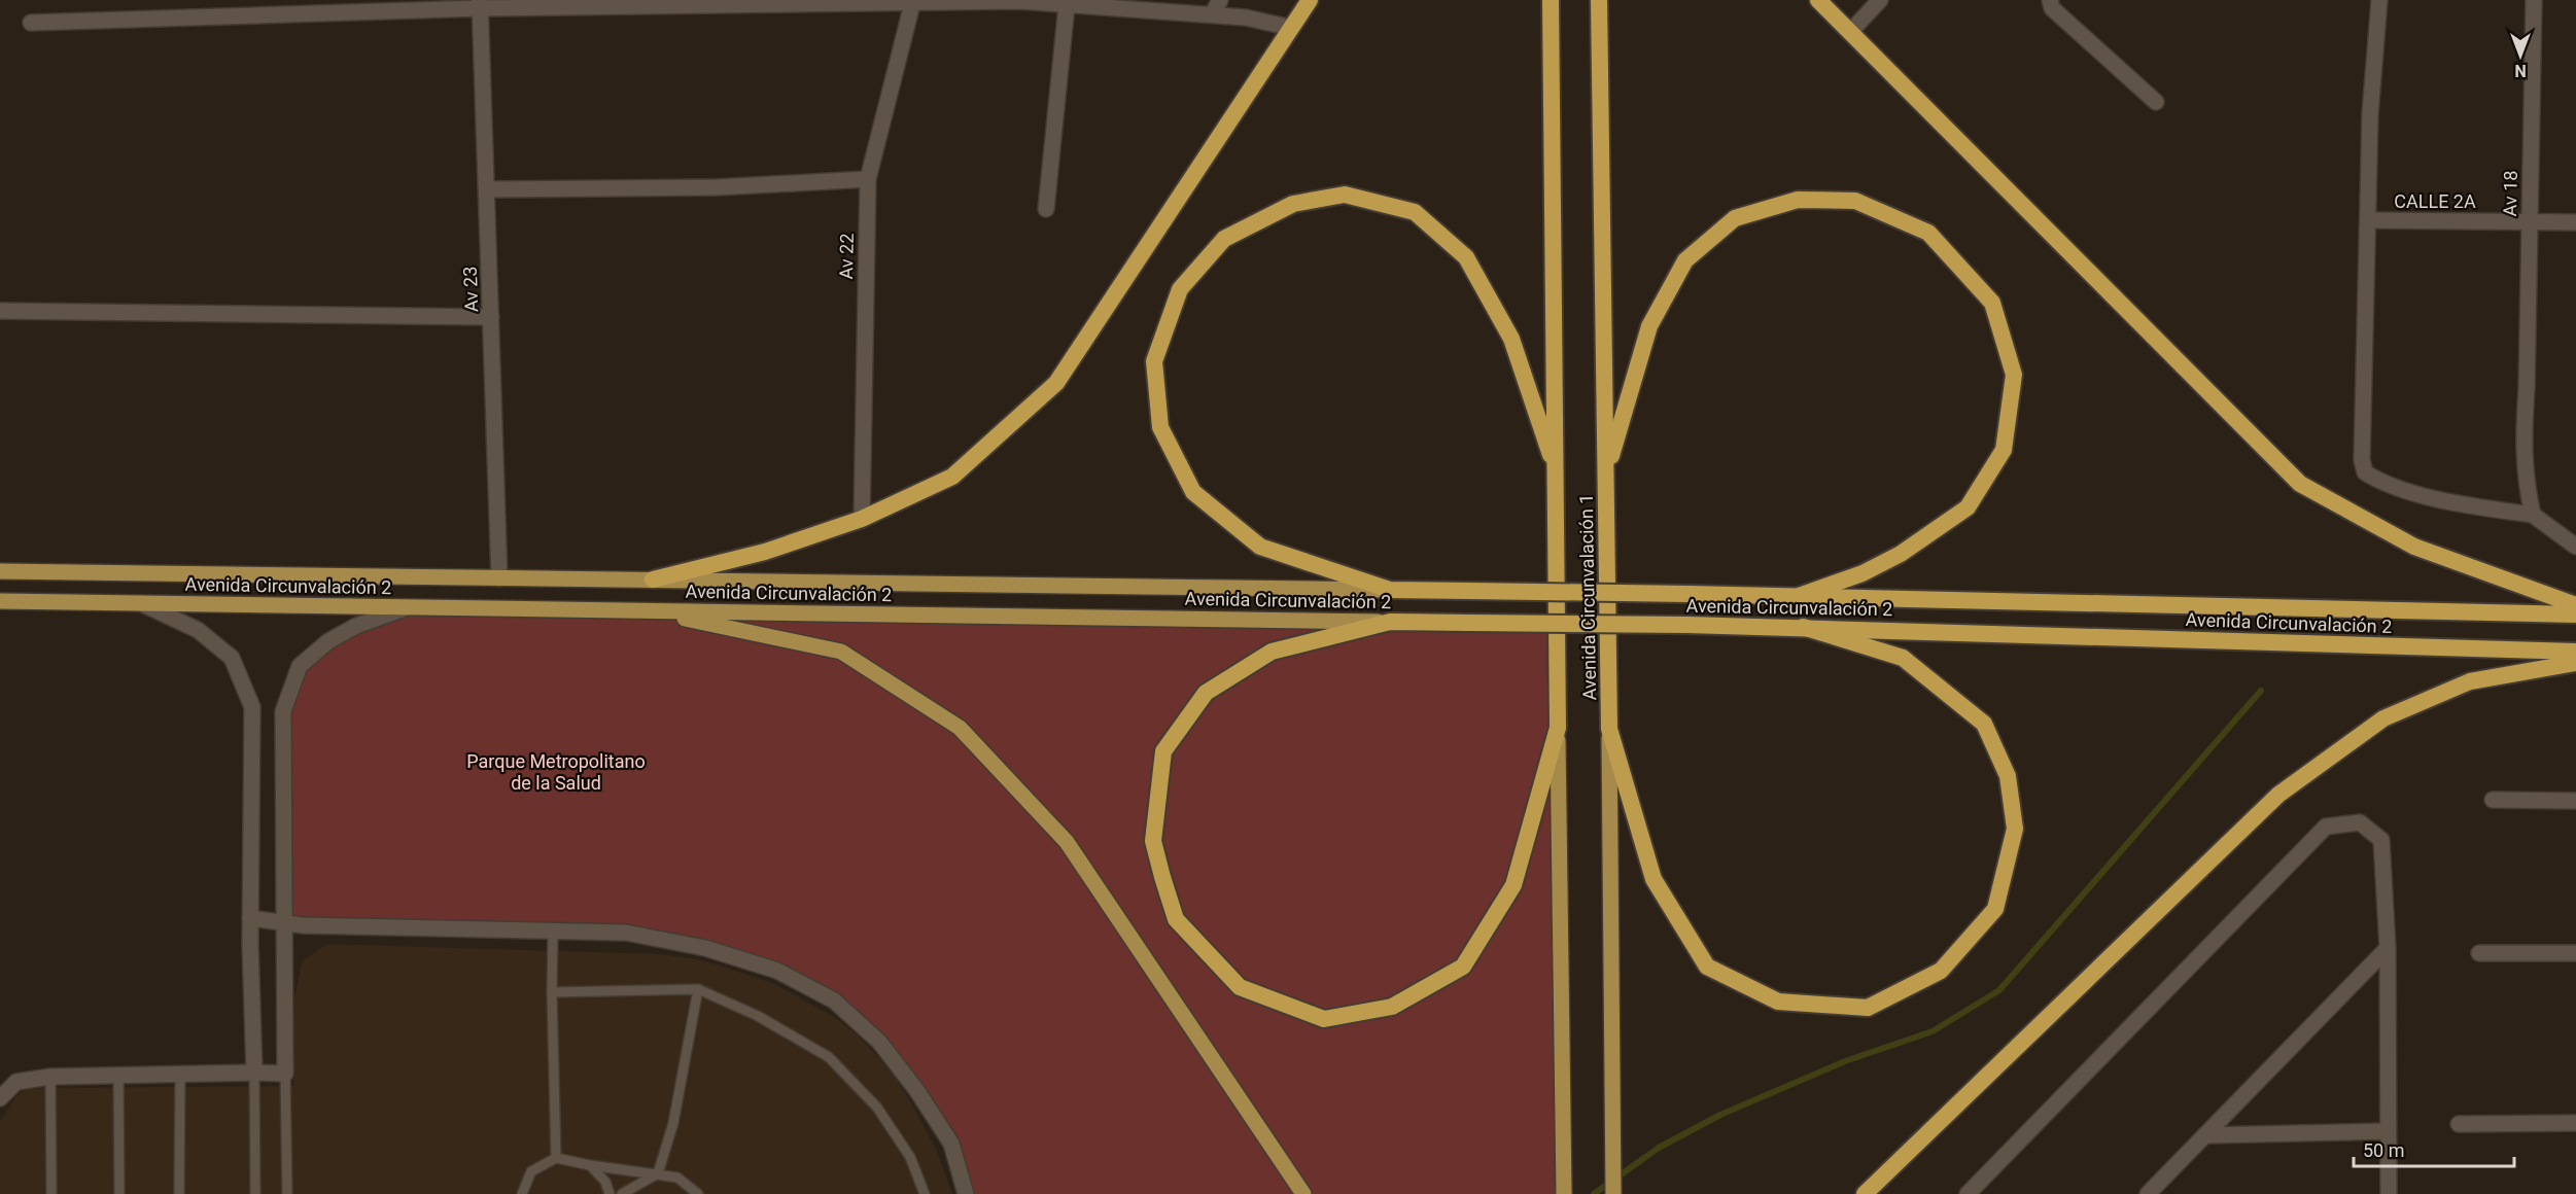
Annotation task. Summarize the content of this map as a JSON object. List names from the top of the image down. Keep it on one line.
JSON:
{"streets":{"highway":["Avenida Circunvalación 2","Avenida Circunvalación 1"],"street":["Av 18","CALLE 2A","Av 22","Av 23"]},"crossings":[["Av 18","CALLE 2A"],["Av 23","Avenida Circunvalación 2"]],"parks":["Parque Metropolitano de la Salud"],"scale_bar":"50 m","north":"bottom"}
